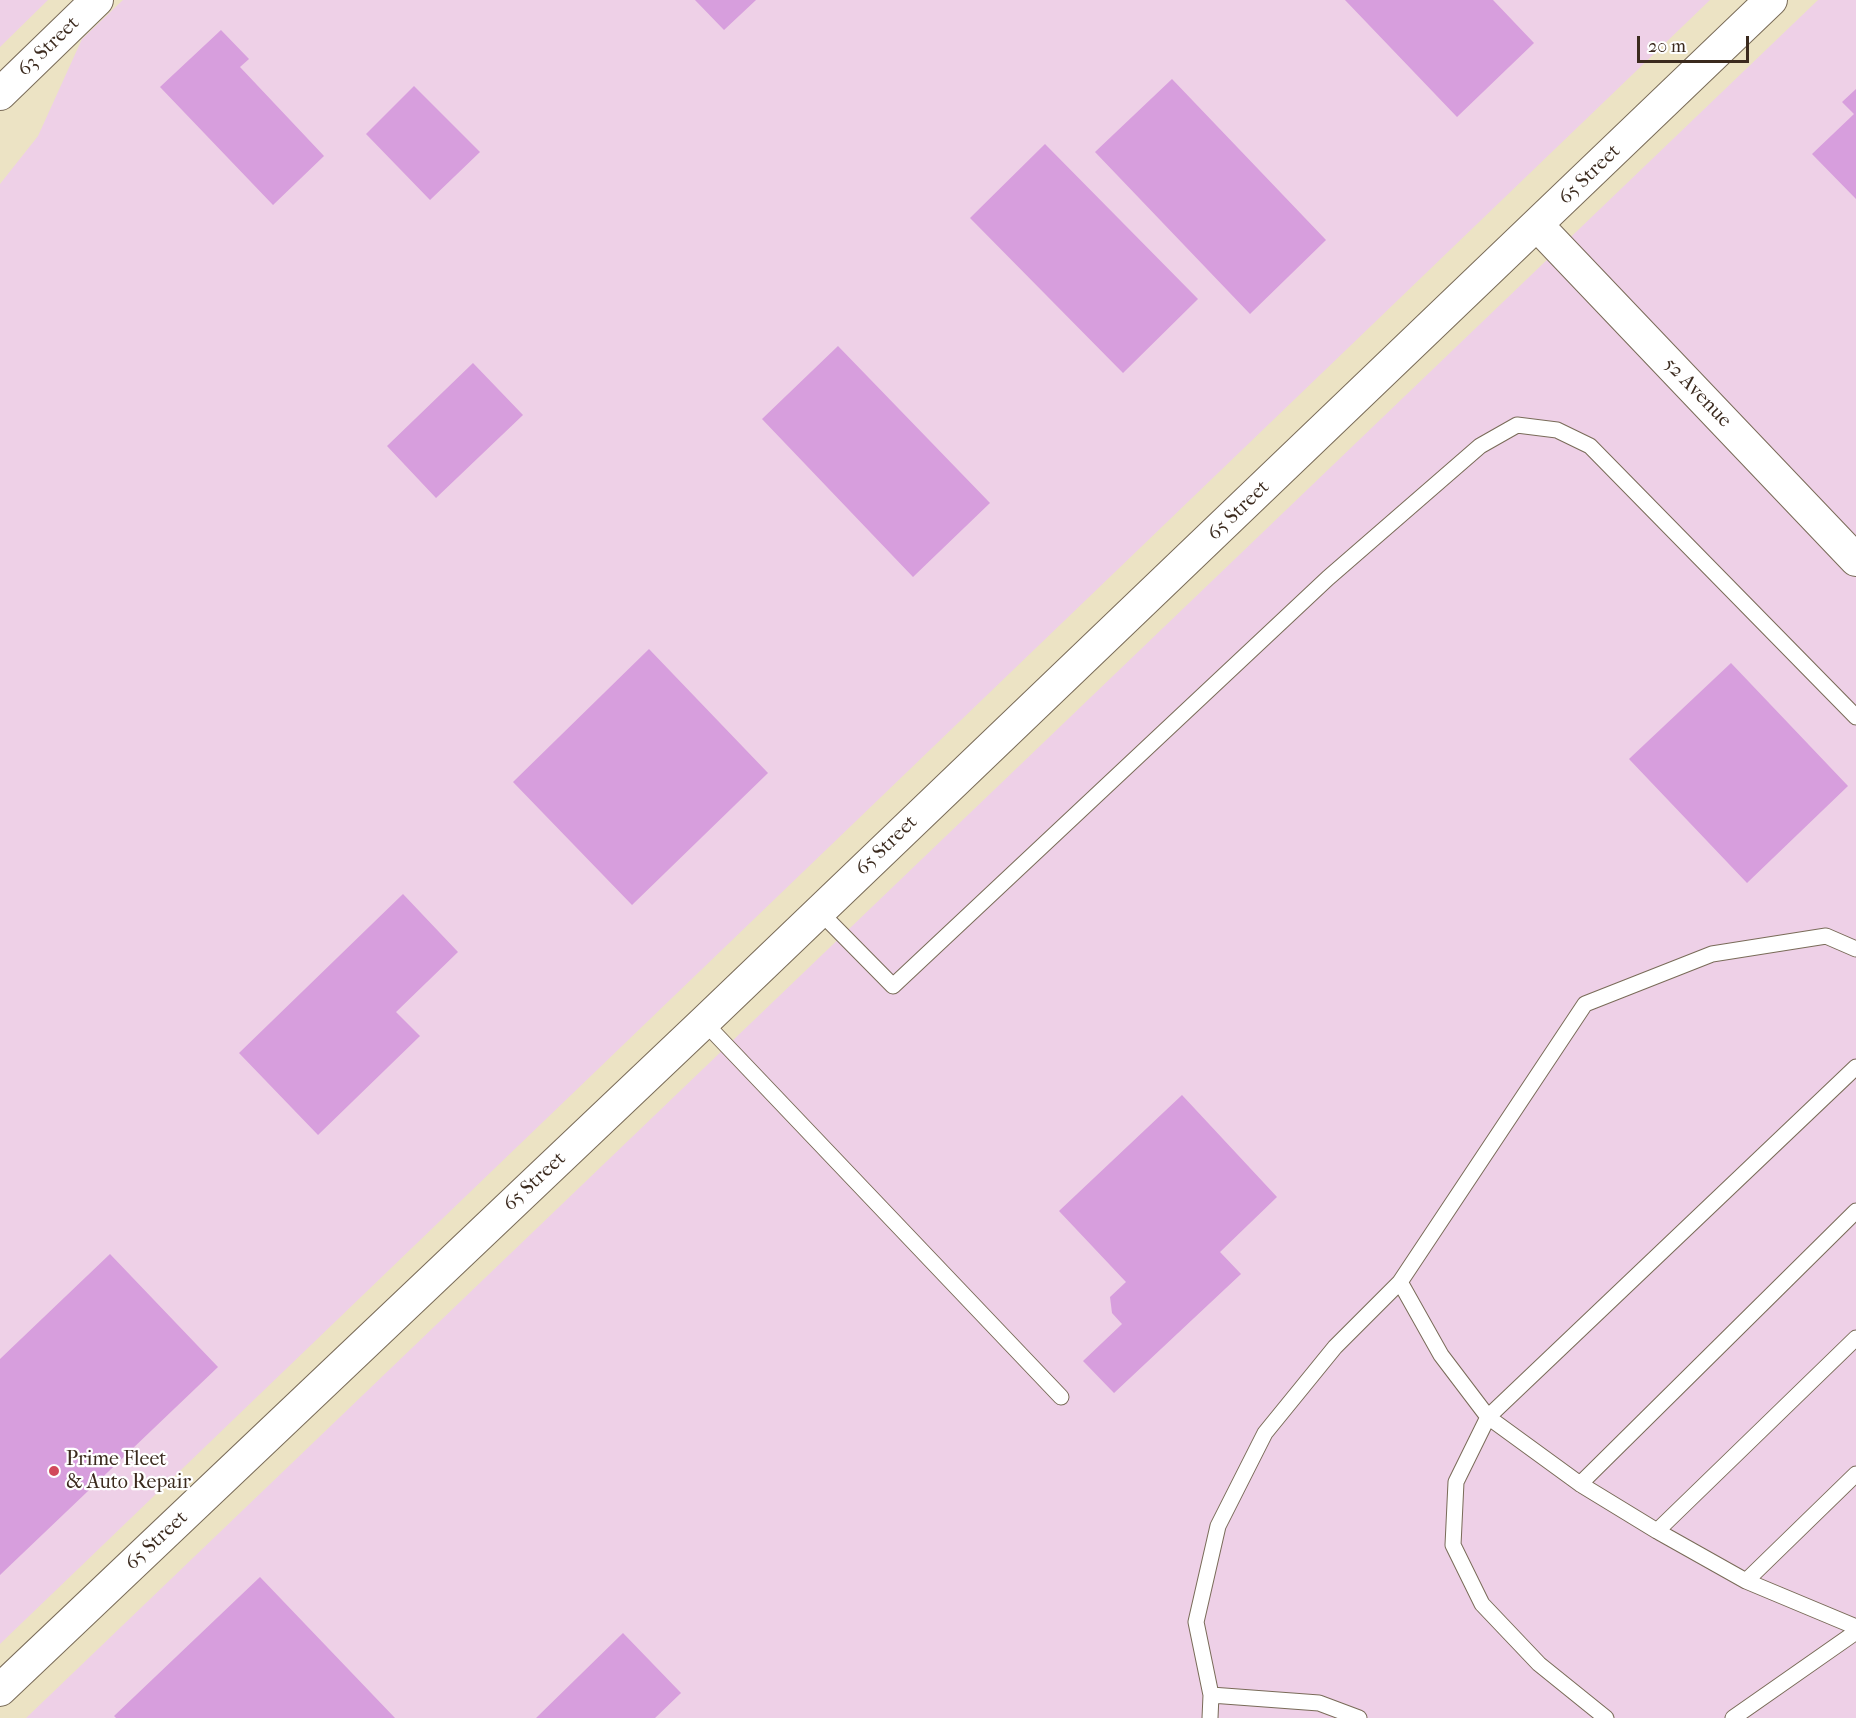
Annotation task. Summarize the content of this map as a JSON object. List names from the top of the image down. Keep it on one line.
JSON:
{"streets":{"street":["63 Street","65 Street","52 Avenue"]},"crossings":[["65 Street","52 Avenue"]],"places":["Prime Fleet & Auto Repair"],"scale_bar":"20 m"}
